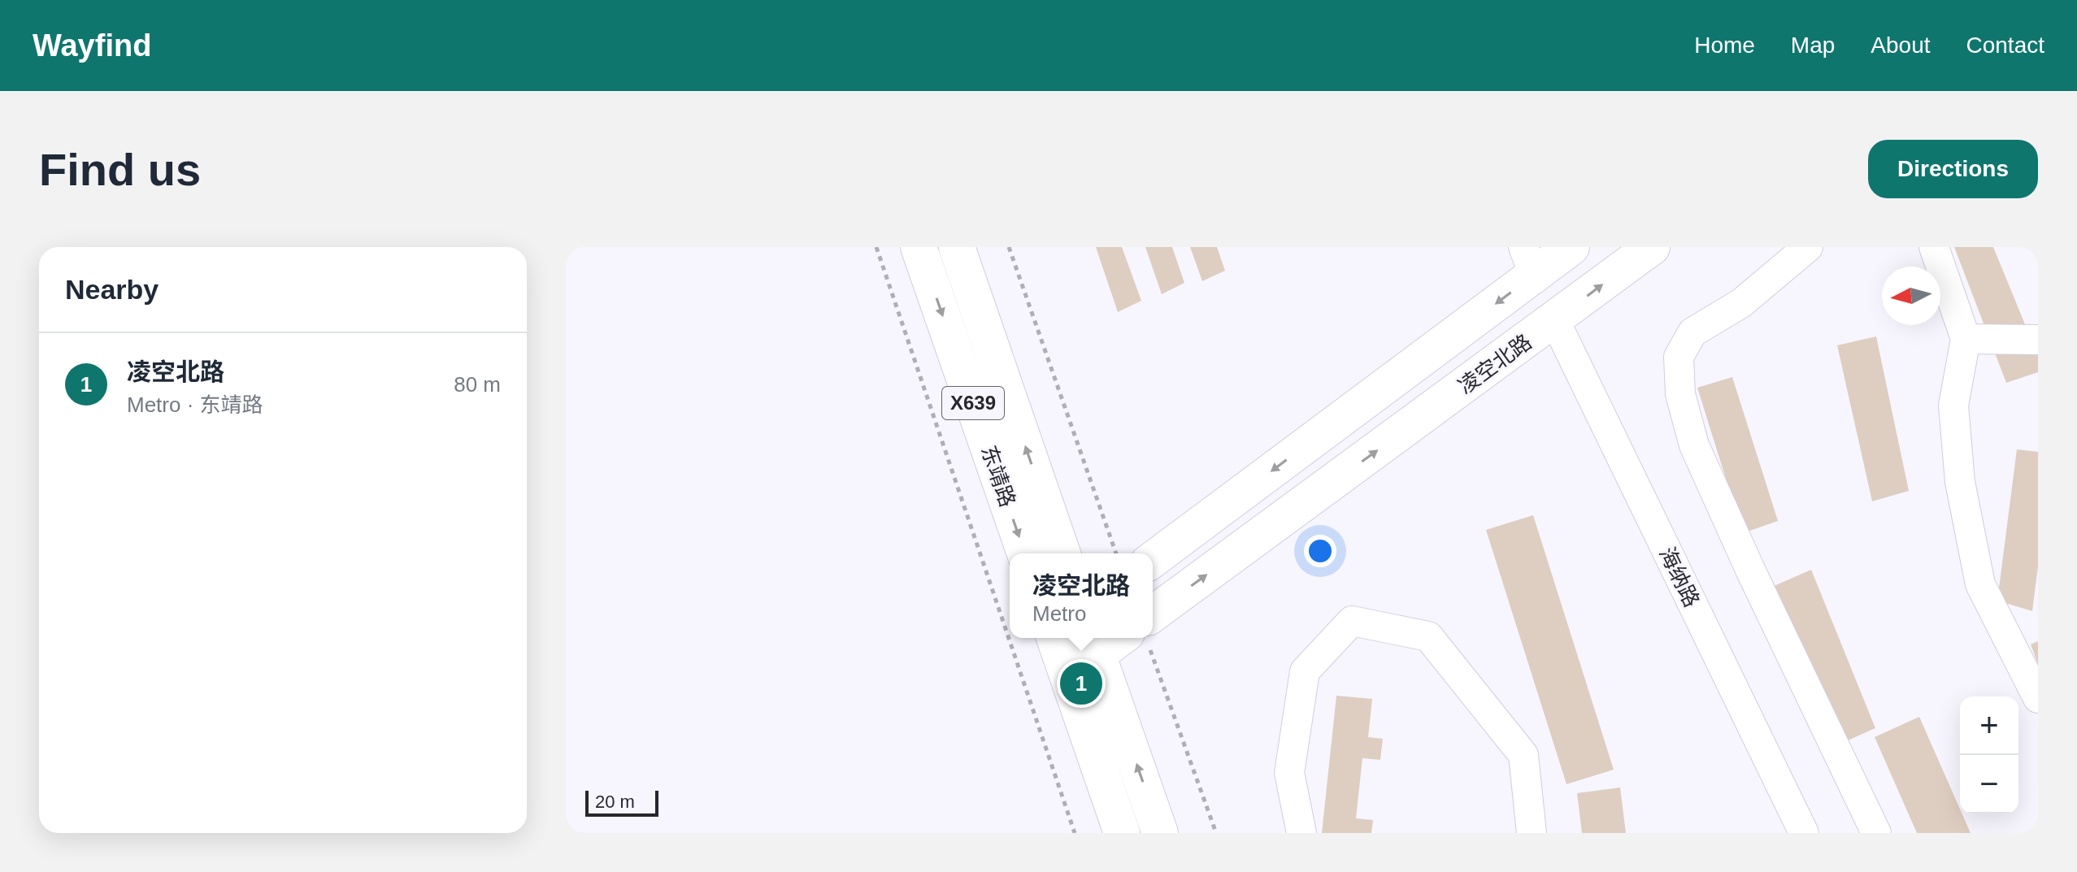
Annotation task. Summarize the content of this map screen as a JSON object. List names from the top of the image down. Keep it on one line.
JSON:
{"streets":{"main road":["凌空北路","X639","东靖路"],"street":["海纳路"]},"crossings":[["凌空北路","海纳路"]],"scale_bar":"20 m","north":"left","page":{"header":"Wayfind","nav":["Home","Map","About","Contact"],"buttons":"Directions","title":"Find us","heading":"Nearby","list":[{"mark":"1","name":"凌空北路","note":"Metro · 东靖路","value":"80 m"}],"popup":["凌空北路","Metro"],"pins":"1","map_buttons":["+","−"],"scale":"20 m"}}
